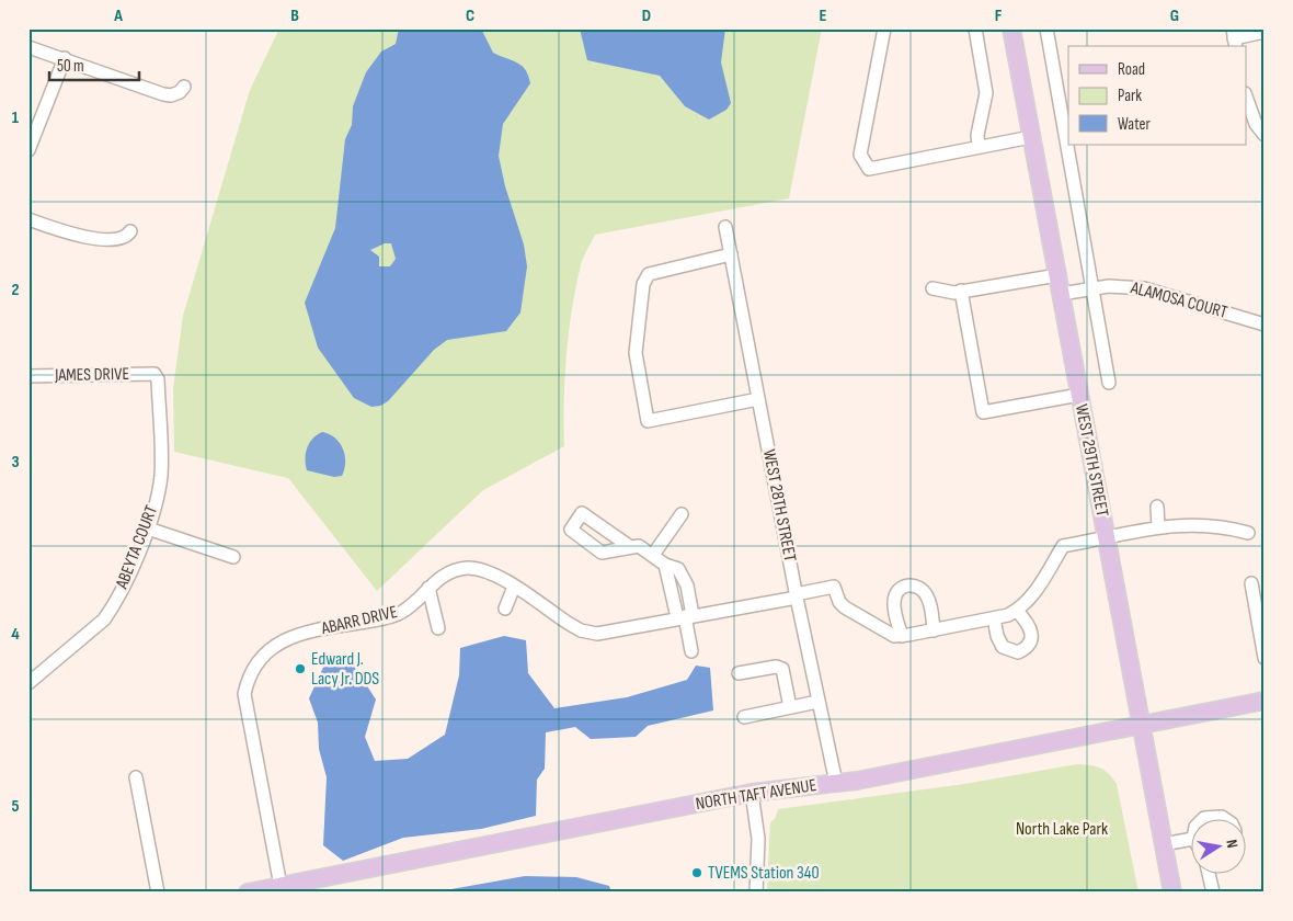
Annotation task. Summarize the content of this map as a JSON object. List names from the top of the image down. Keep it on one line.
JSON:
{"streets":{"main road":["WEST 29TH STREET","NORTH TAFT AVENUE"],"street":["ALAMOSA COURT","JAMES DRIVE","WEST 28TH STREET","ABEYTA COURT","ABARR DRIVE"]},"crossings":[["ALAMOSA COURT","WEST 29TH STREET"],["JAMES DRIVE","ABEYTA COURT"],["WEST 29TH STREET","NORTH TAFT AVENUE"],["WEST 28TH STREET","ABARR DRIVE"],["WEST 28TH STREET","NORTH TAFT AVENUE"],["ABARR DRIVE","NORTH TAFT AVENUE"]],"parks":["North Lake Park"],"places":["Edward J. Lacy Jr. DDS","TVEMS Station 340"],"legend":["Road","Park","Water"],"scale_bar":"50 m","north":"right","grid":{"columns":["A","B","C","D","E","F","G"],"rows":["1","2","3","4","5"]}}
